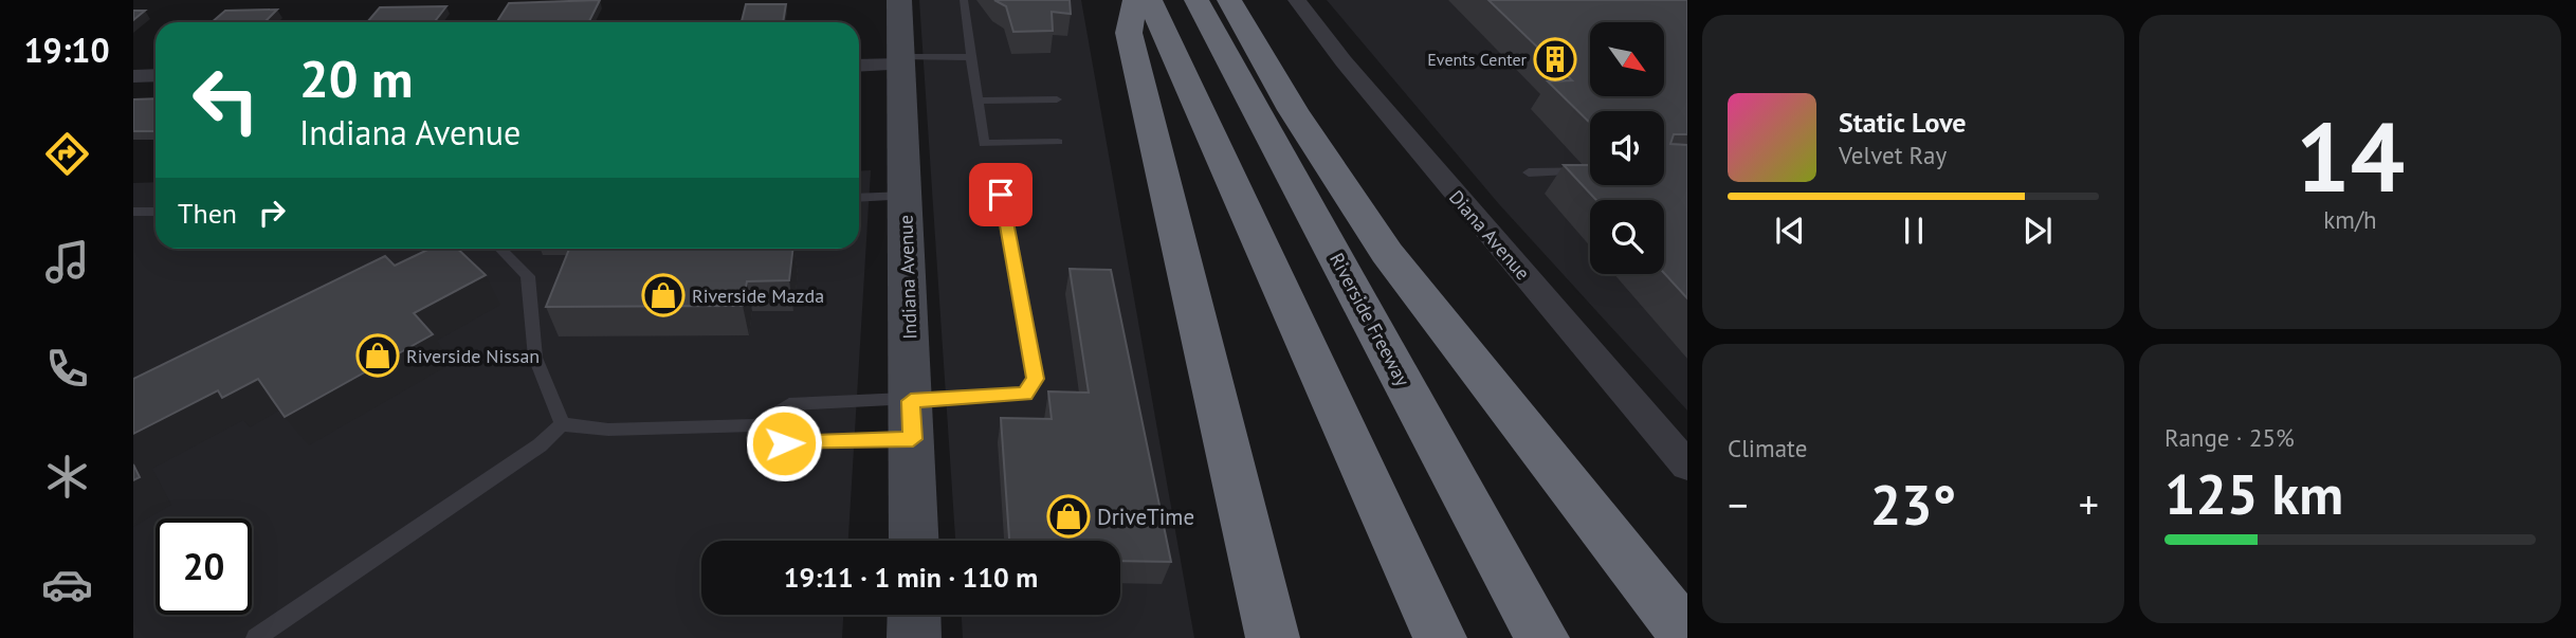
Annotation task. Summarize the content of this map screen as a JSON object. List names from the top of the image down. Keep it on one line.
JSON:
{"streets":{"highway":["Riverside Freeway"],"street":["Diana Avenue","Indiana Avenue"]},"places":{"building":["Events Center"],"shop":["Riverside Mazda","Riverside Nissan","DriveTime"]},"north":"bottom right","page":{"tabs":"19:10","tile":[["14","km/h"],"Climate",["Range · 25%","125 km"]],"turn":["20 m","Indiana Avenue"],"song":["Static Love","Velvet Ray"],"then":"Then","heat":["−","23°","+"],"limit":"20","trip":"19:11 · 1 min · 110 m"}}
